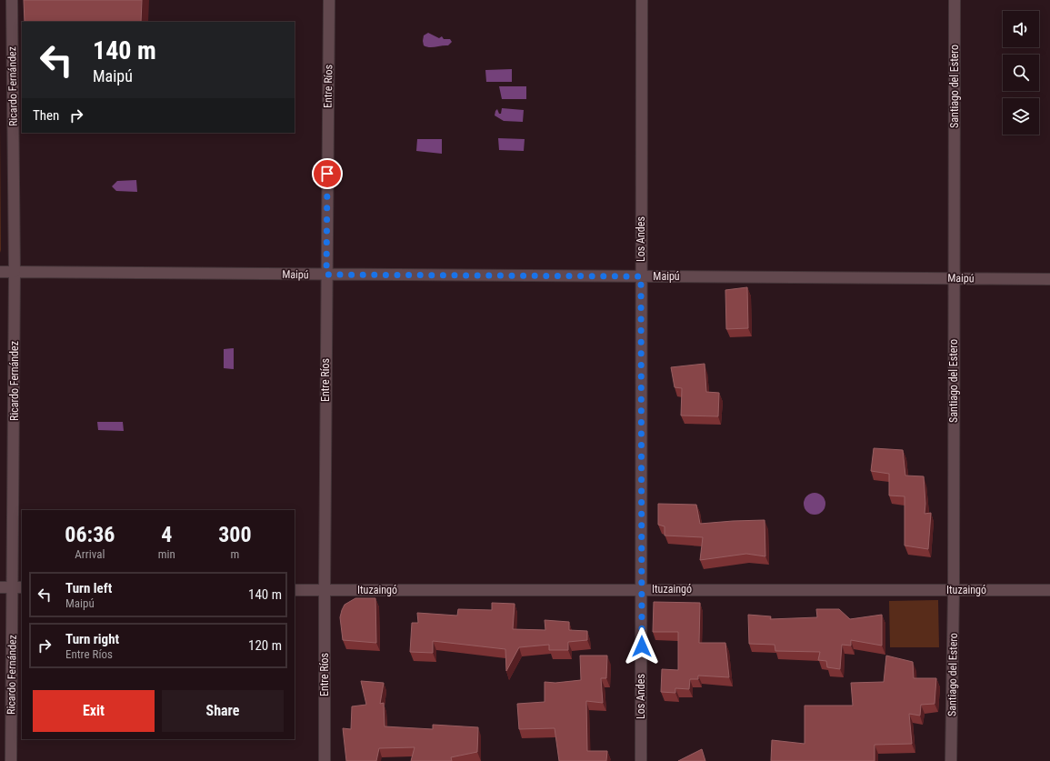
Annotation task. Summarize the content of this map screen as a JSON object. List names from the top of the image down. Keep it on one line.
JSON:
{"streets":{"street":["Ricardo Fernández","Entre Ríos","Santiago del Estero","Los Andes","Maipú","Ituzaingó"]},"crossings":[["Ricardo Fernández","Maipú"],["Entre Ríos","Maipú"],["Entre Ríos","Ituzaingó"],["Santiago del Estero","Maipú"],["Santiago del Estero","Ituzaingó"],["Los Andes","Maipú"],["Los Andes","Ituzaingó"]],"page":{"turn":["140 m","Maipú"],"then":"Then","eta":["06:36","Arrival","4","min","300","m"],"list":[{"name":"Turn left","note":"Maipú","value":"140 m"},{"name":"Turn right","note":"Entre Ríos","value":"120 m"}],"buttons":["Exit","Share"]}}
